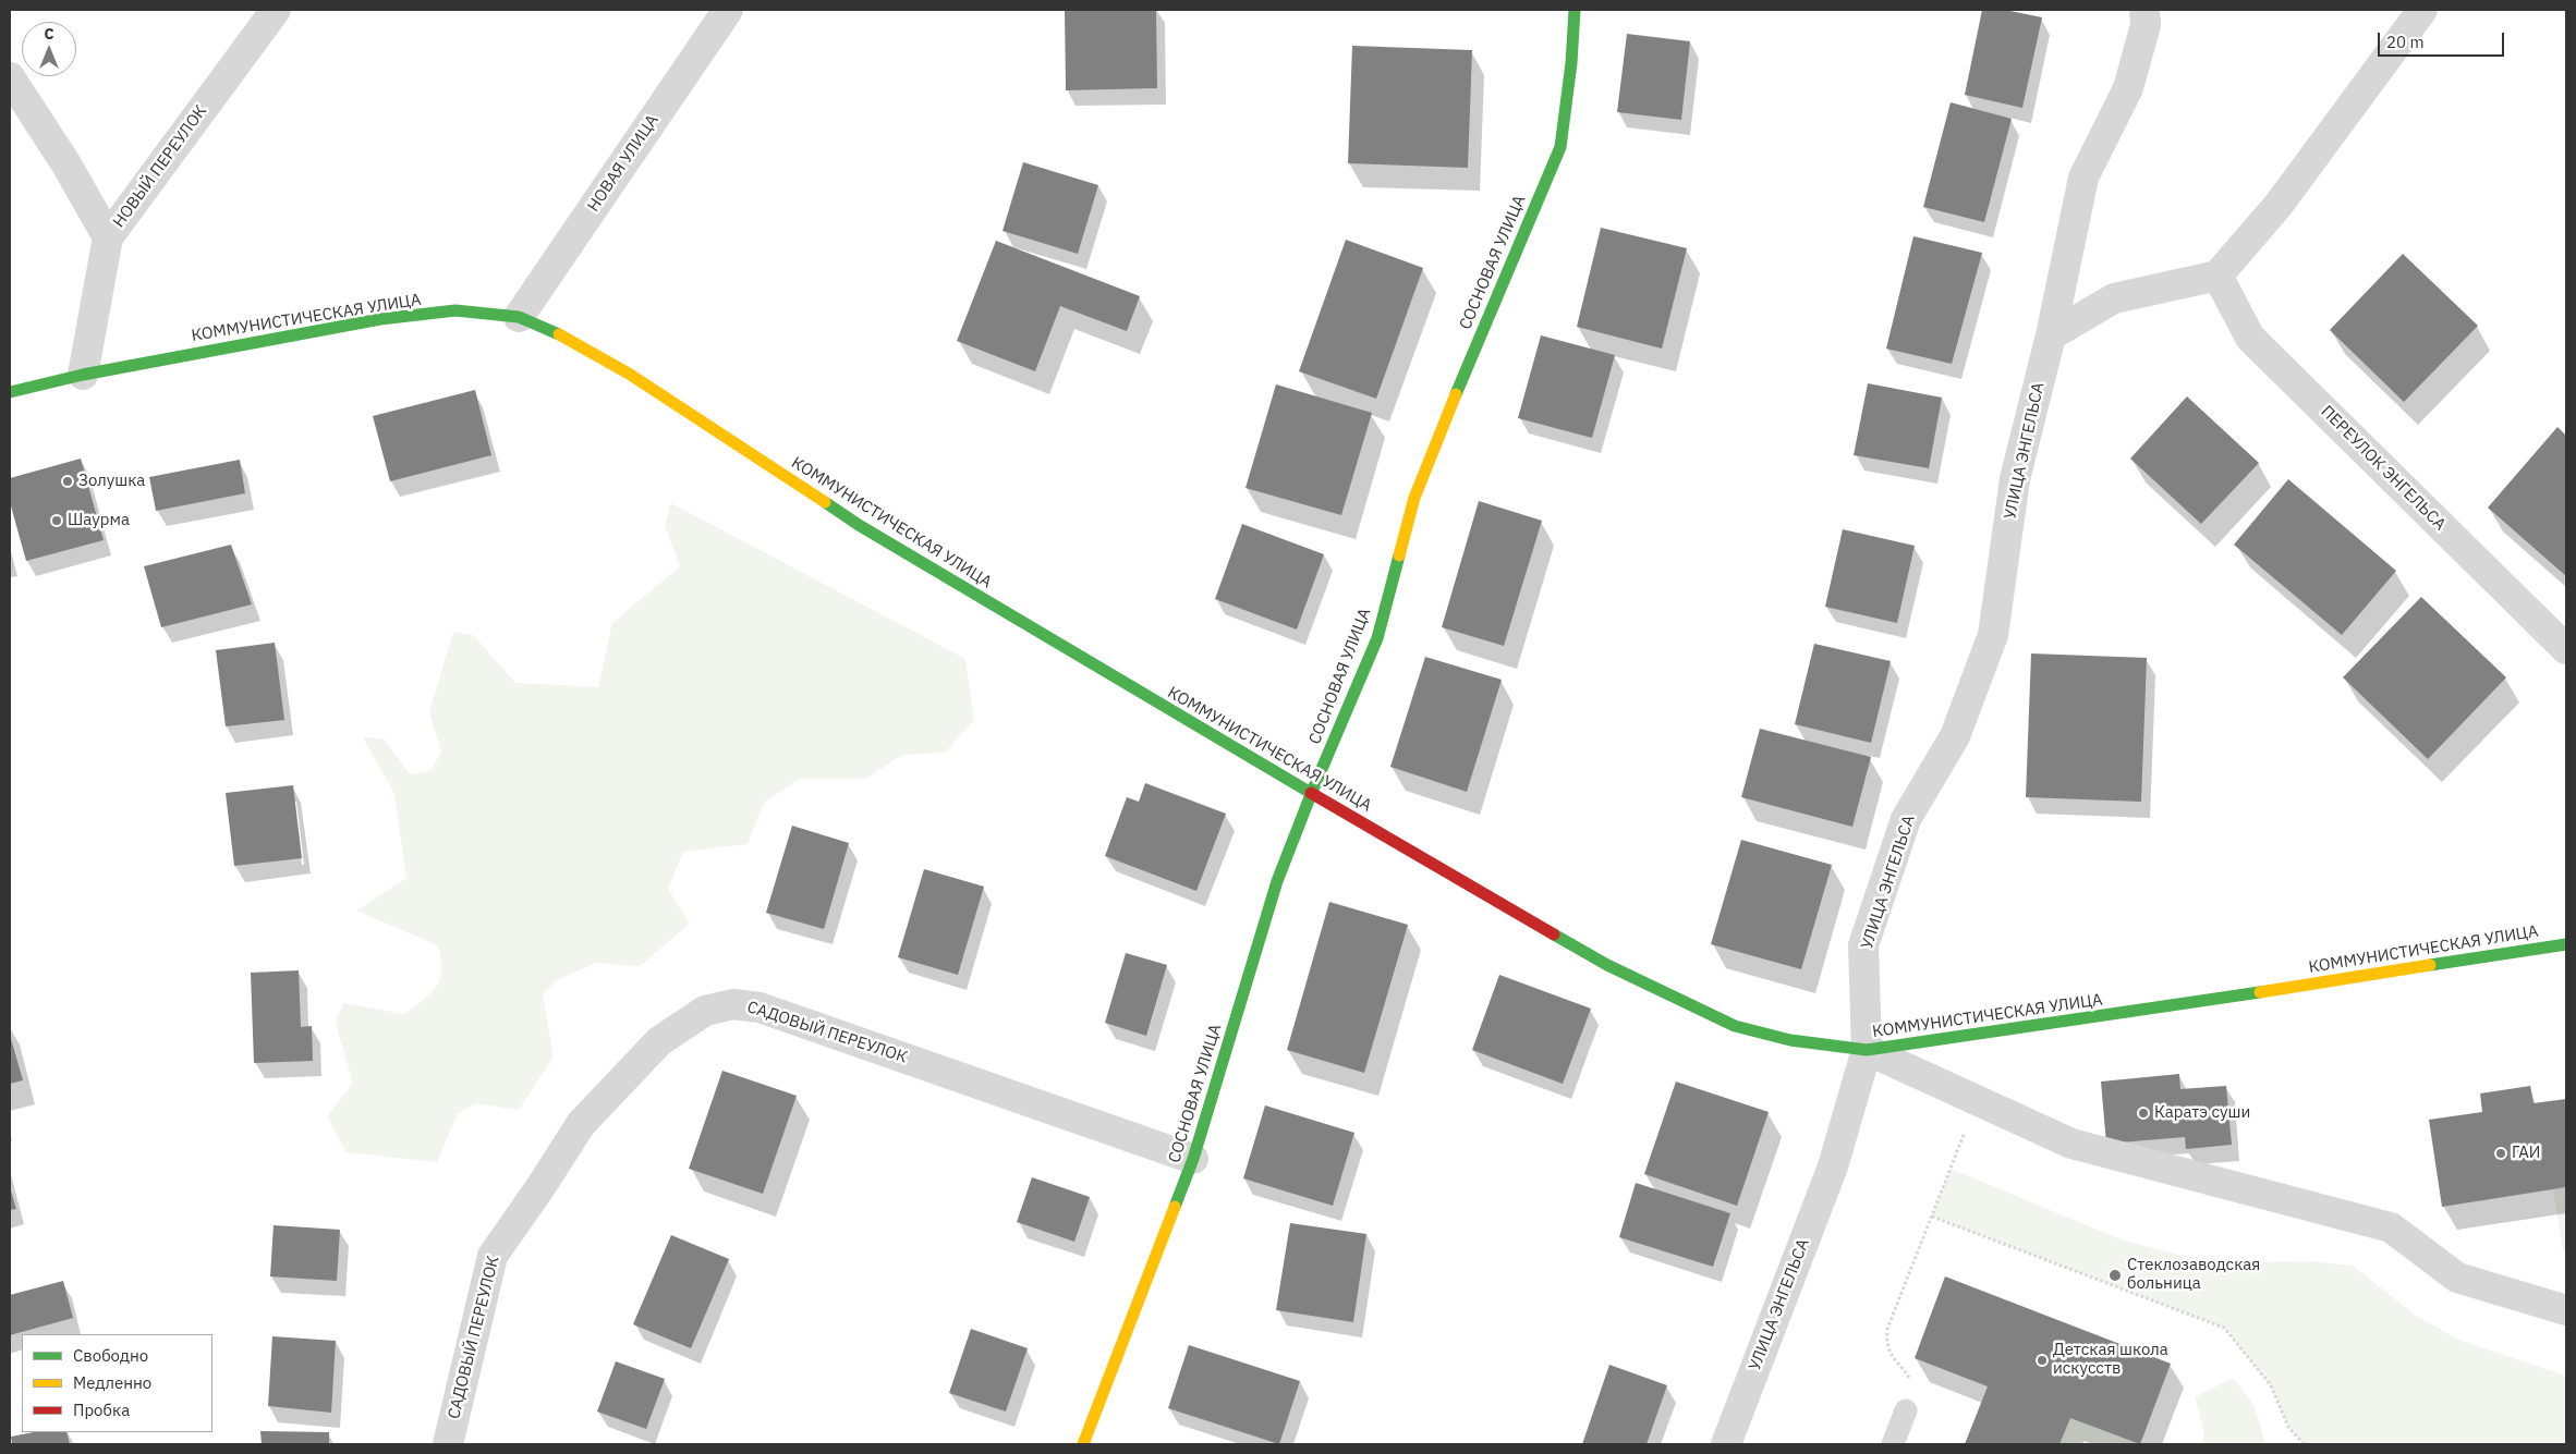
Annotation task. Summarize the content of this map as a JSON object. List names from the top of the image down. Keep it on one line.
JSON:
{"streets":{"street":["НОВАЯ УЛИЦА","НОВЫЙ ПЕРЕУЛОК","СОСНОВАЯ УЛИЦА","КОММУНИСТИЧЕСКАЯ УЛИЦА","УЛИЦА ЭНГЕЛЬСА","ПЕРЕУЛОК ЭНГЕЛЬСА","САДОВЫЙ ПЕРЕУЛОК"]},"crossings":[["НОВАЯ УЛИЦА","КОММУНИСТИЧЕСКАЯ УЛИЦА"],["НОВЫЙ ПЕРЕУЛОК","КОММУНИСТИЧЕСКАЯ УЛИЦА"],["СОСНОВАЯ УЛИЦА","КОММУНИСТИЧЕСКАЯ УЛИЦА"],["СОСНОВАЯ УЛИЦА","САДОВЫЙ ПЕРЕУЛОК"],["КОММУНИСТИЧЕСКАЯ УЛИЦА","УЛИЦА ЭНГЕЛЬСА"]],"places":["Золушка","Шаурма","Каратэ суши","ГАИ","Стеклозаводская больница","Детская школа искусств"],"legend":["Свободно","Медленно","Пробка"],"scale_bar":"20 m","north":"top"}
